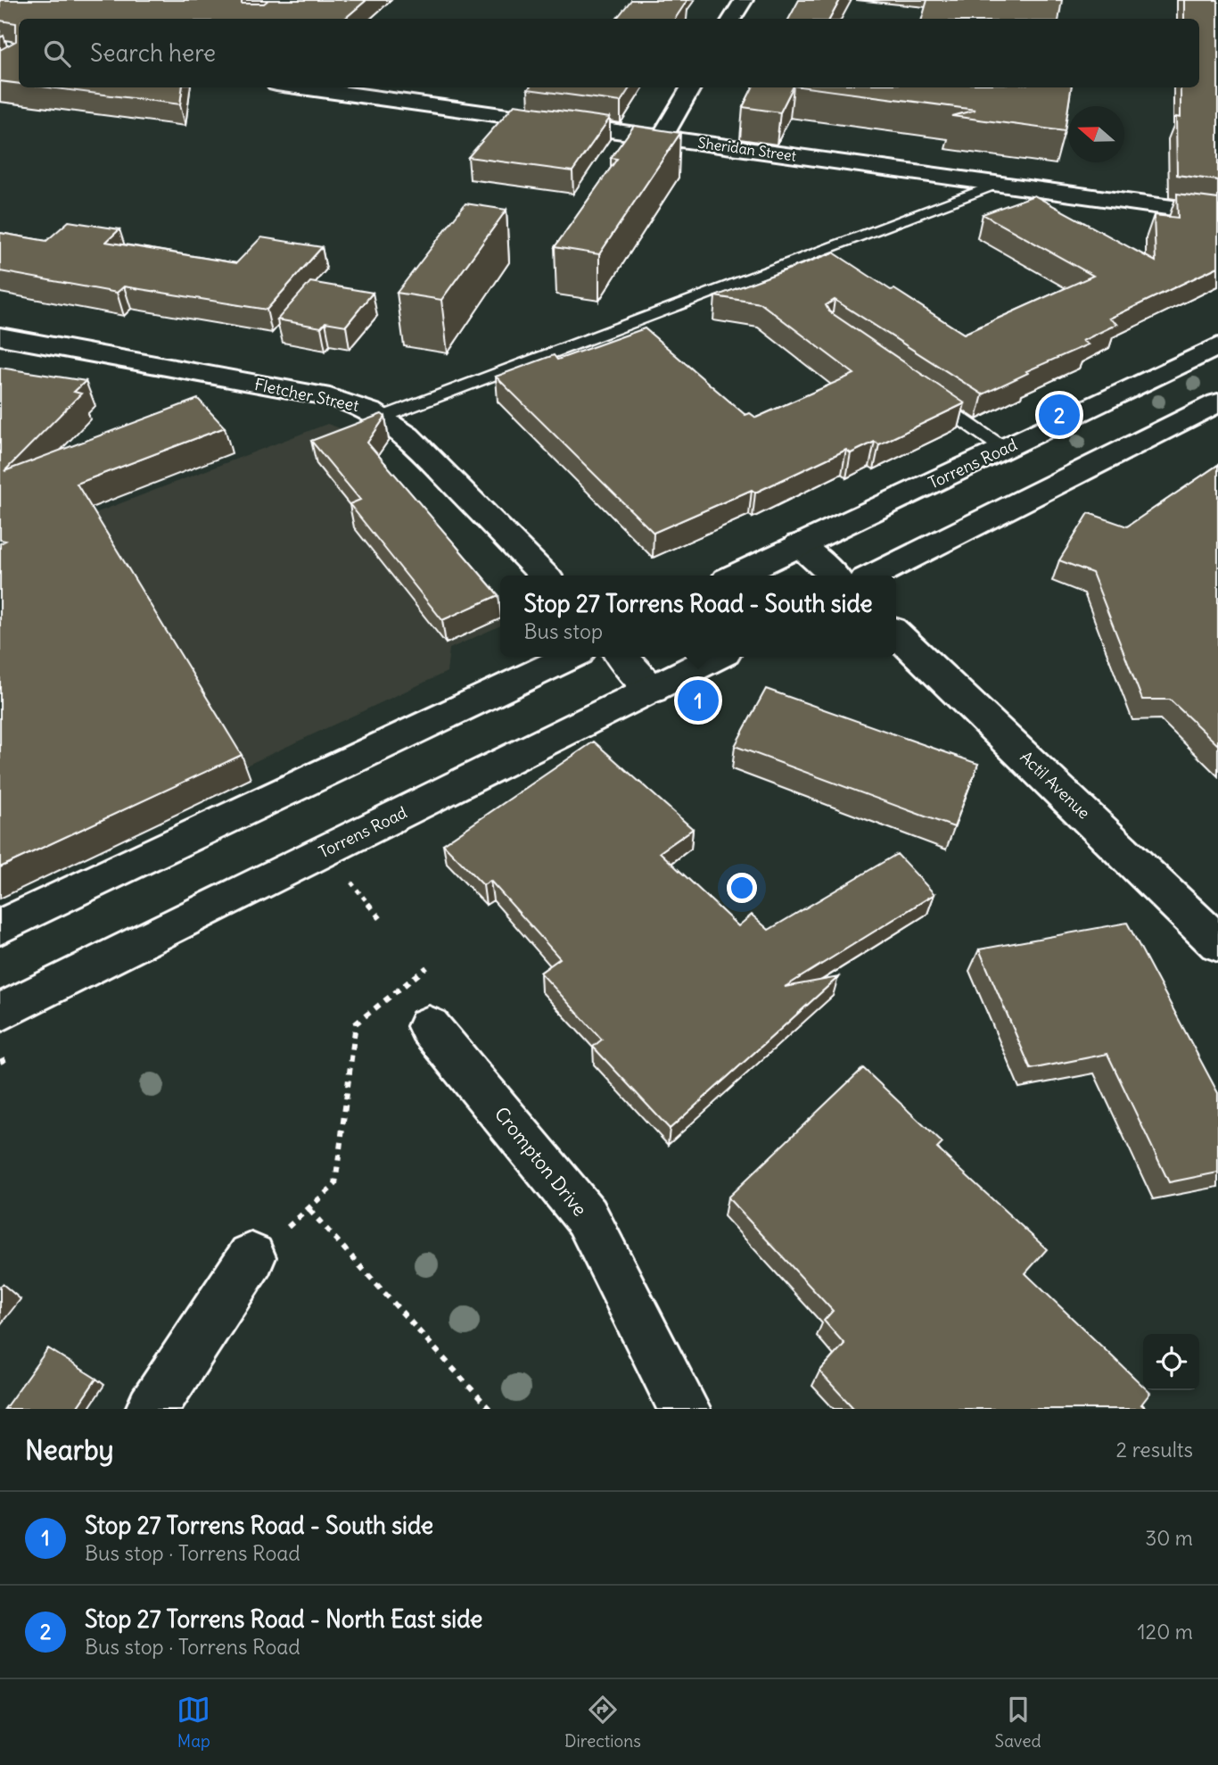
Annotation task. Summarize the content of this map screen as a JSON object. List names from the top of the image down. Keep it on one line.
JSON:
{"streets":{"street":["Sheridan Street","Fletcher Street","Torrens Road","Actil Avenue","Crompton Drive"]},"north":"left","page":{"search":"Search here","pins":["2","1"],"popup":["Stop 27 Torrens Road - South side","Bus stop"],"heading":["Nearby","2 results"],"list":[{"mark":"1","name":"Stop 27 Torrens Road - South side","note":"Bus stop · Torrens Road","value":"30 m"},{"mark":"2","name":"Stop 27 Torrens Road - North East side","note":"Bus stop · Torrens Road","value":"120 m"}],"nav":["Map","Directions","Saved"]}}
